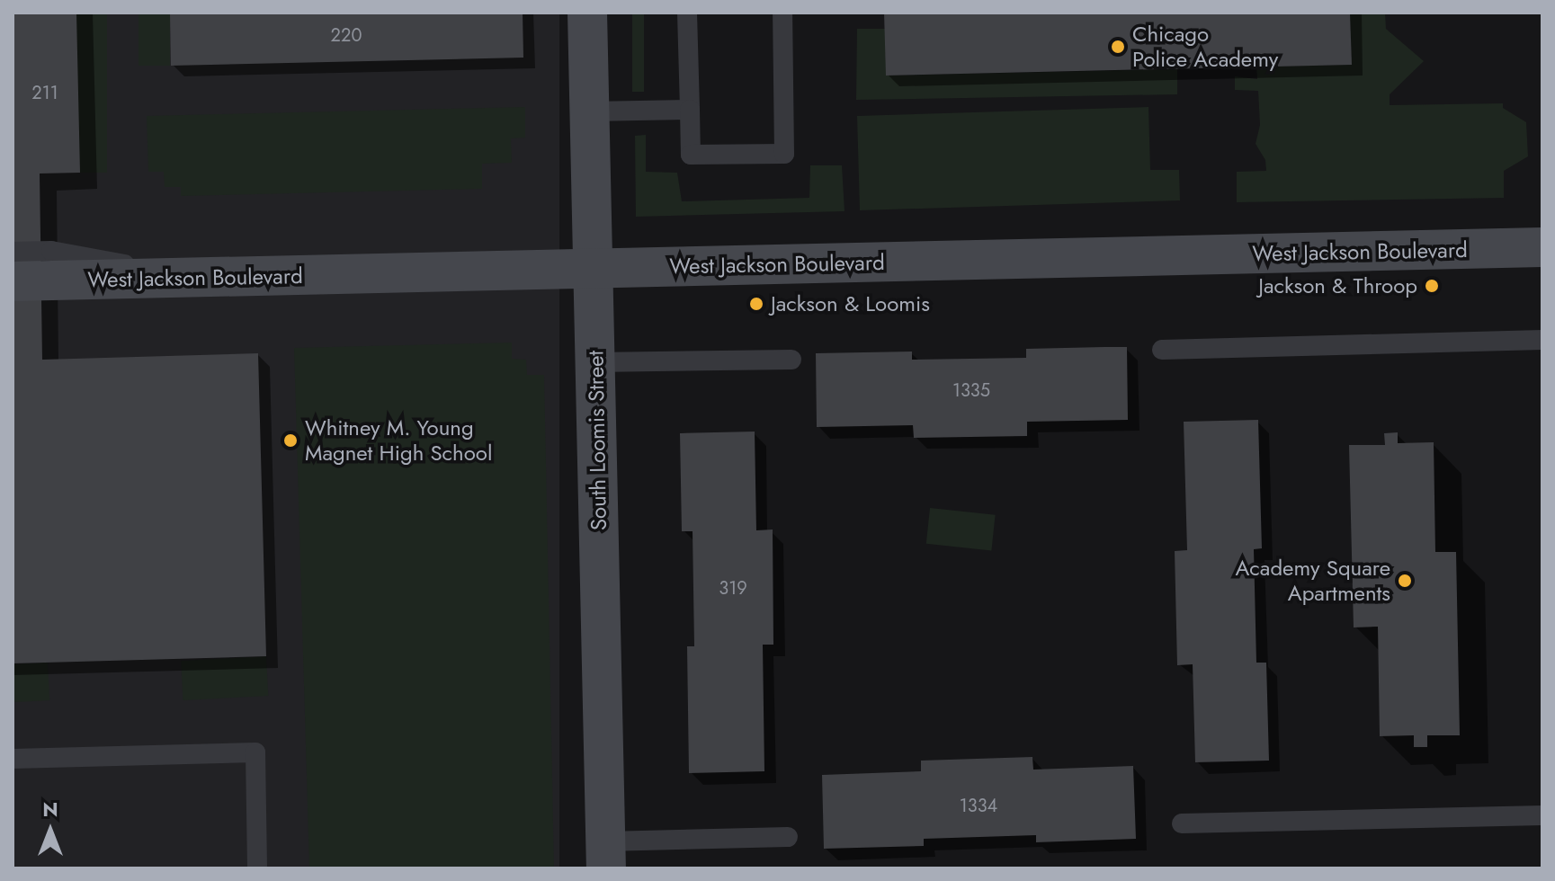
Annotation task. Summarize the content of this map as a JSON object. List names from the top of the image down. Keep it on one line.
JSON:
{"streets":{"street":["West Jackson Boulevard","South Loomis Street"]},"crossings":[["West Jackson Boulevard","South Loomis Street"]],"places":["Chicago Police Academy","Jackson & Throop","Jackson & Loomis","Whitney M. Young Magnet High School","Academy Square Apartments"],"house_numbers":["220","211","1335","319","1334"],"north":"top"}
